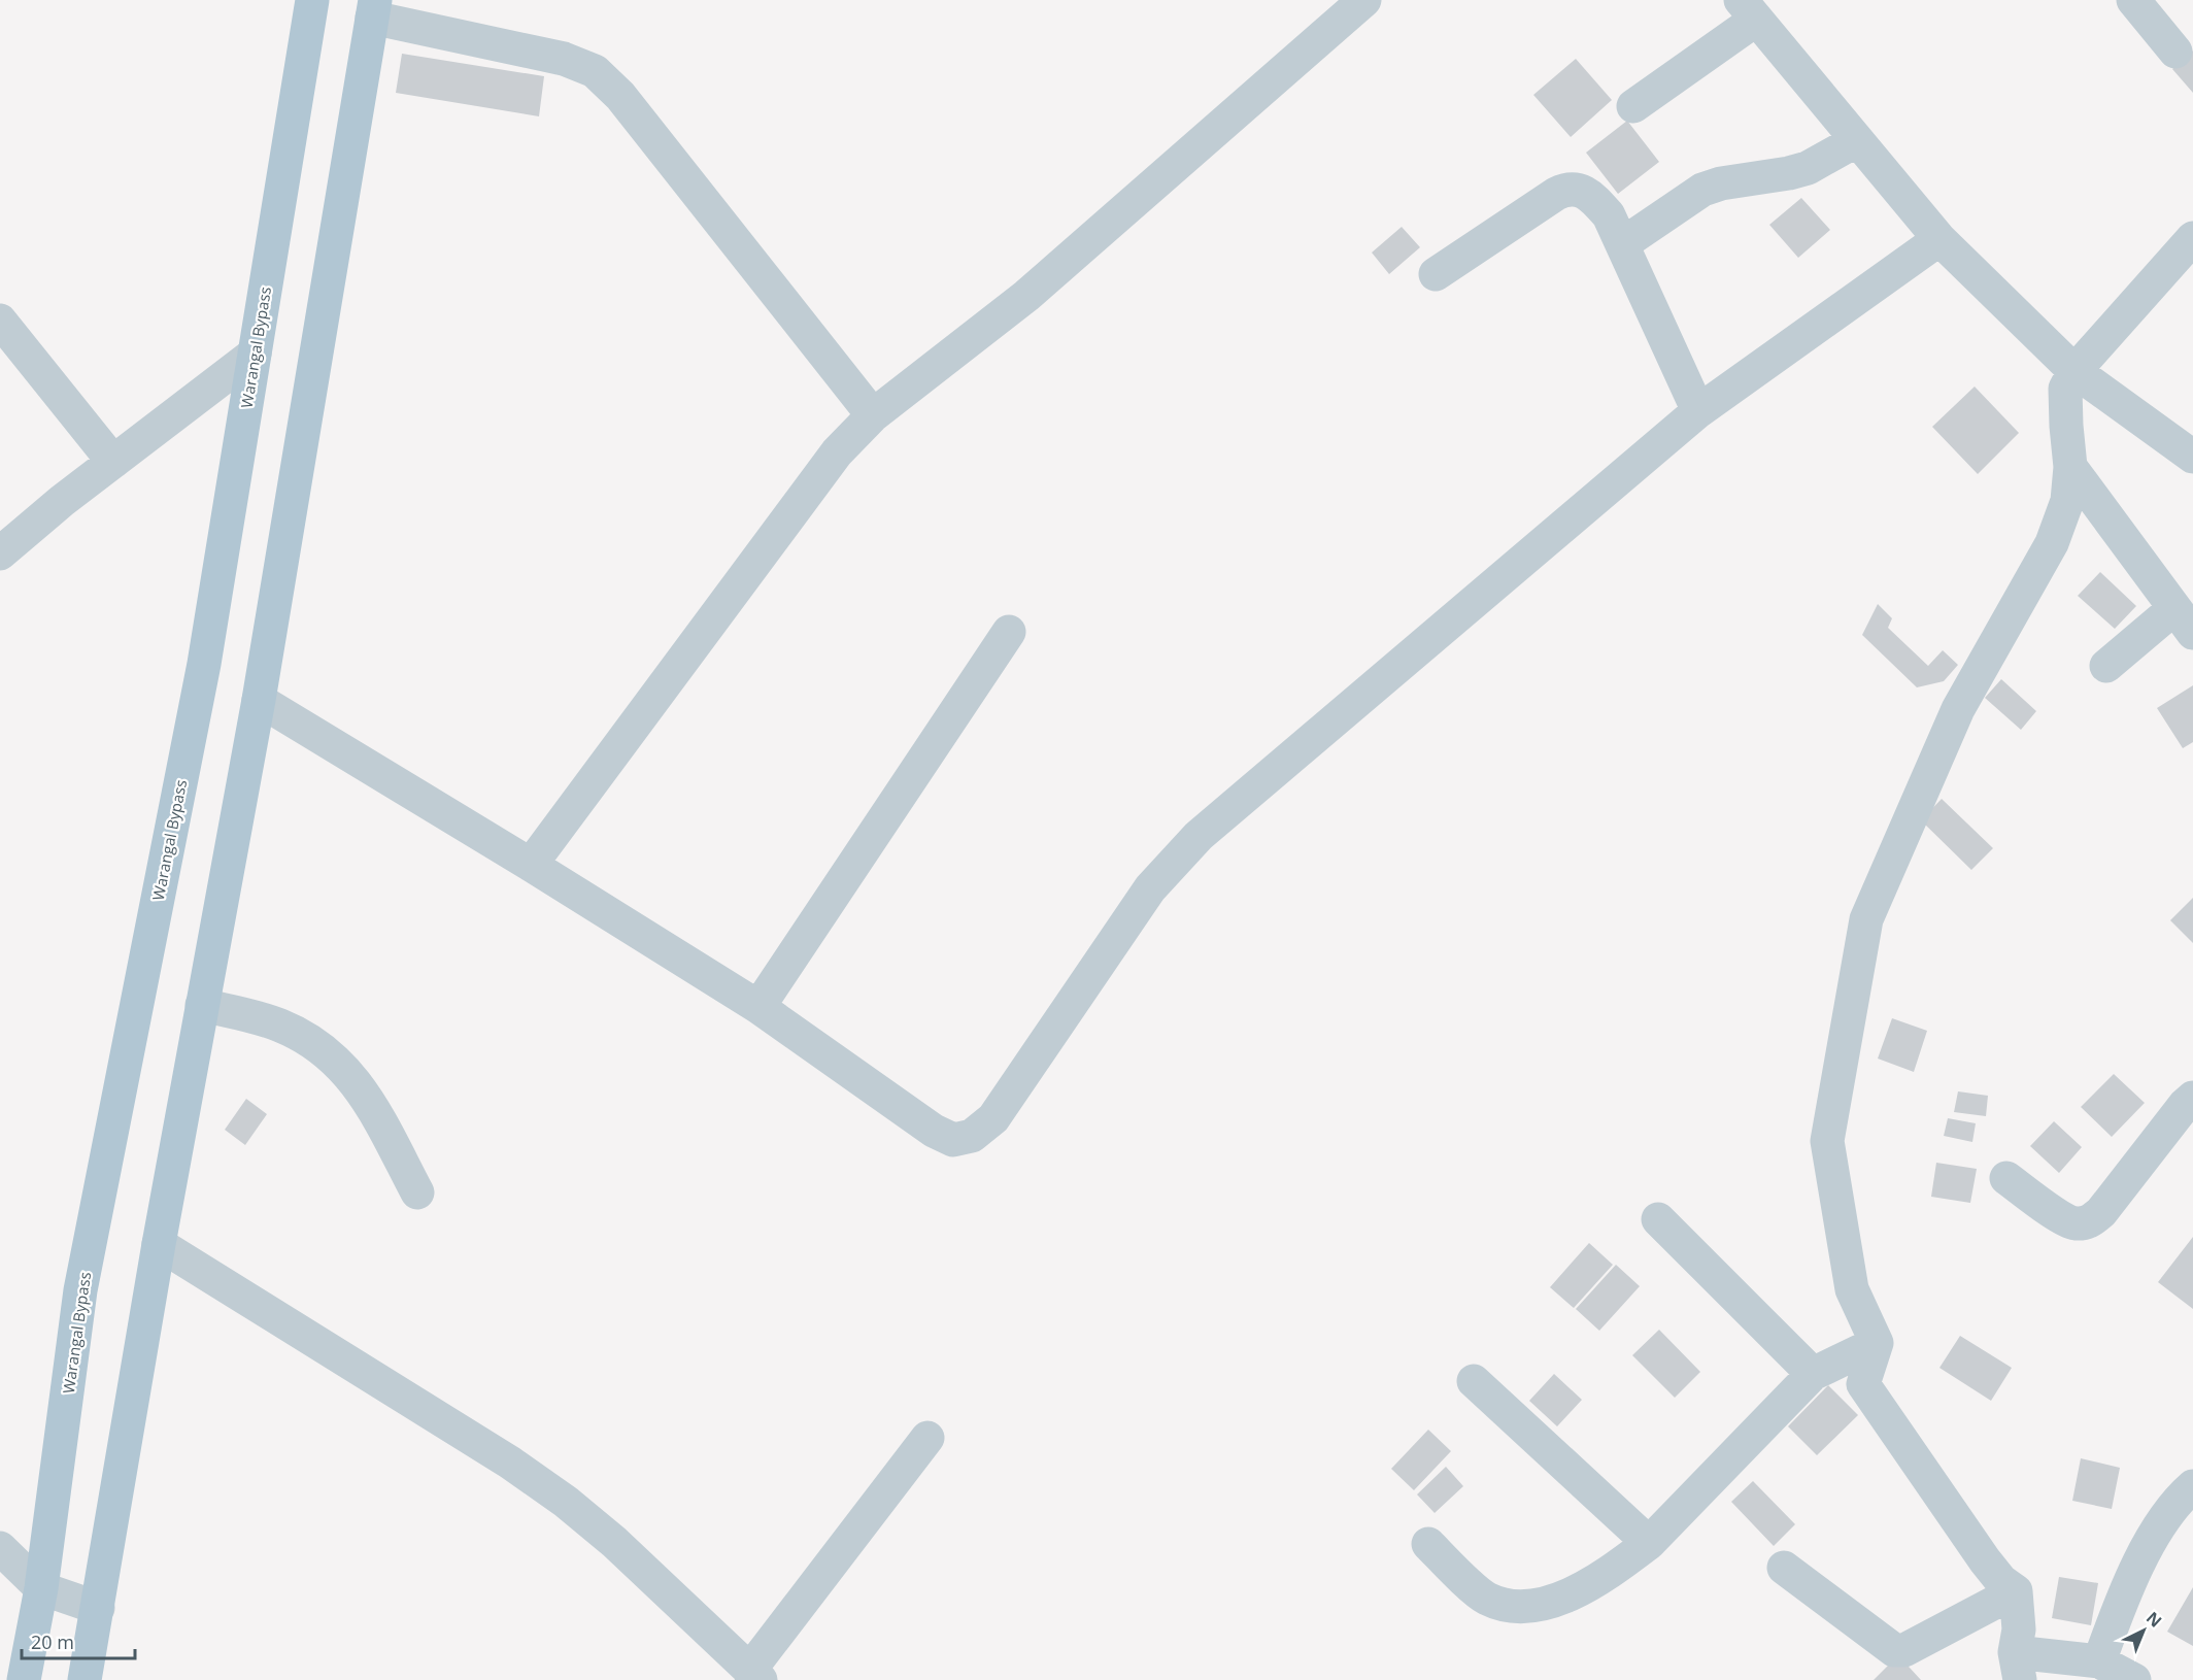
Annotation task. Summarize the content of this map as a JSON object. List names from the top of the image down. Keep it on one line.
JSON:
{"streets":{"main road":["Warangal Bypass"]},"scale_bar":"20 m","north":"top right"}
